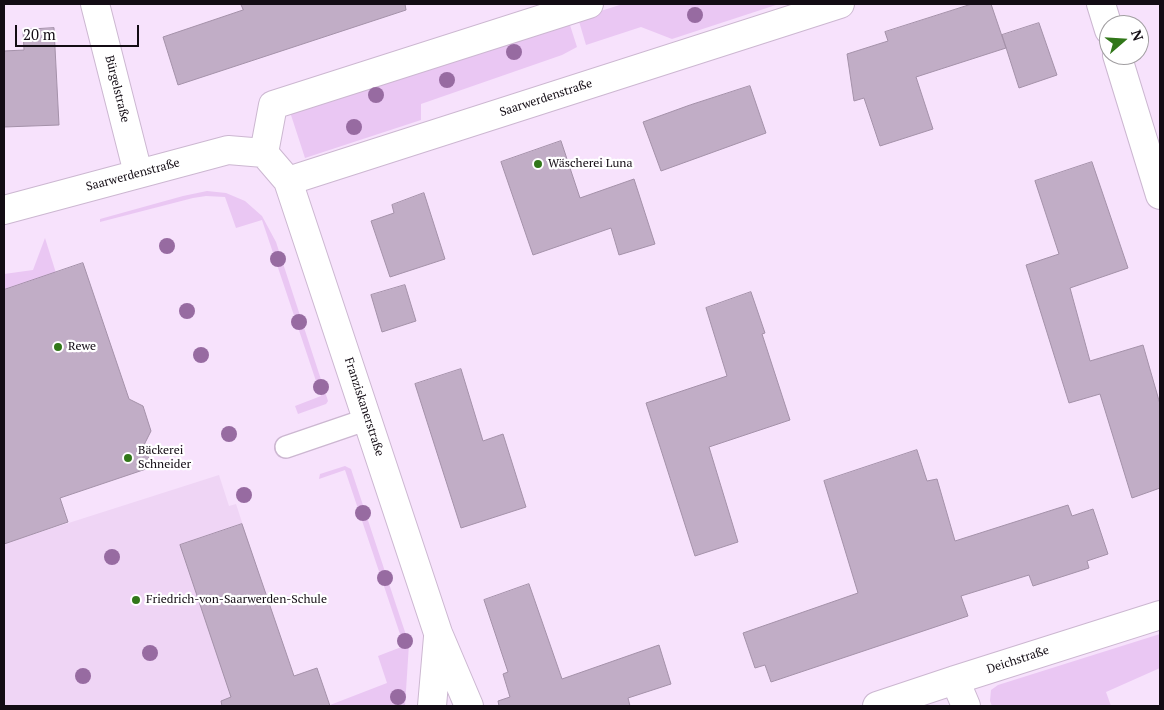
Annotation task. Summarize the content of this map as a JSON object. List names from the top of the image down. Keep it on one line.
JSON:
{"streets":{"street":["Bürgelstraße","Saarwerdenstraße","Franziskanerstraße","Deichstraße"]},"crossings":[["Bürgelstraße","Saarwerdenstraße"],["Saarwerdenstraße","Franziskanerstraße"]],"places":["Wäscherei Luna","Rewe","Bäckerei Schneider","Friedrich-von-Saarwerden-Schule"],"scale_bar":"20 m","north":"right"}
